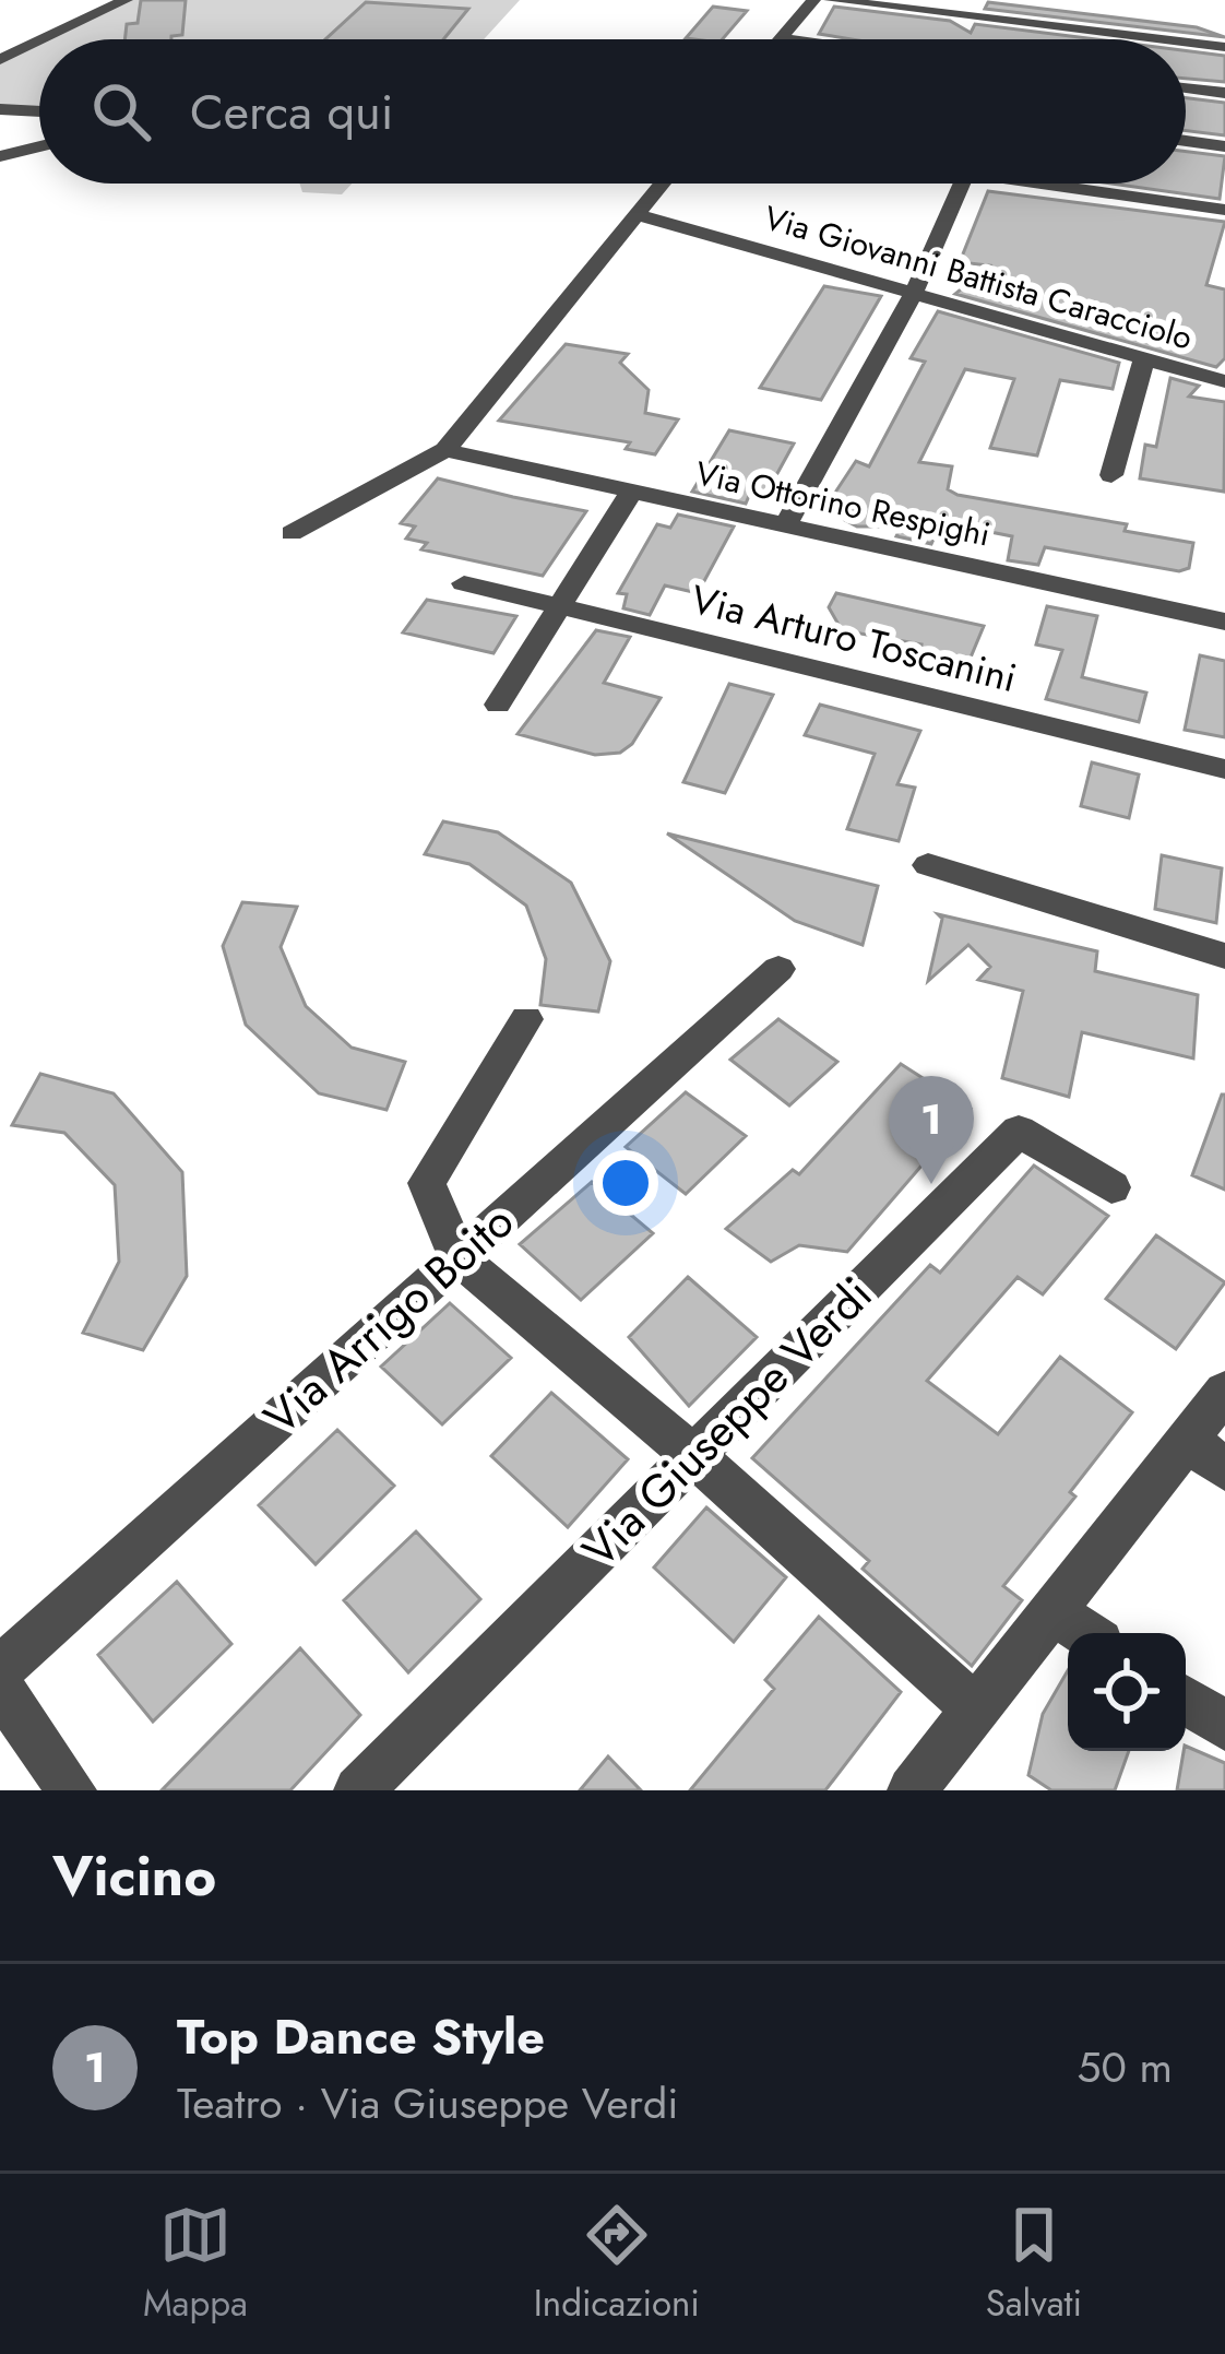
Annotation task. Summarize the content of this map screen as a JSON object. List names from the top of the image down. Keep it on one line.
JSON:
{"streets":{"street":["Via Giovanni Battista Caracciolo","Via Ottorino Respighi","Via Arturo Toscanini","Via Arrigo Boito","Via Giuseppe Verdi"]},"page":{"search":"Cerca qui","pins":"1","heading":"Vicino","list":[{"mark":"1","name":"Top Dance Style","note":"Teatro · Via Giuseppe Verdi","value":"50 m"}],"nav":["Mappa","Indicazioni","Salvati"]}}
